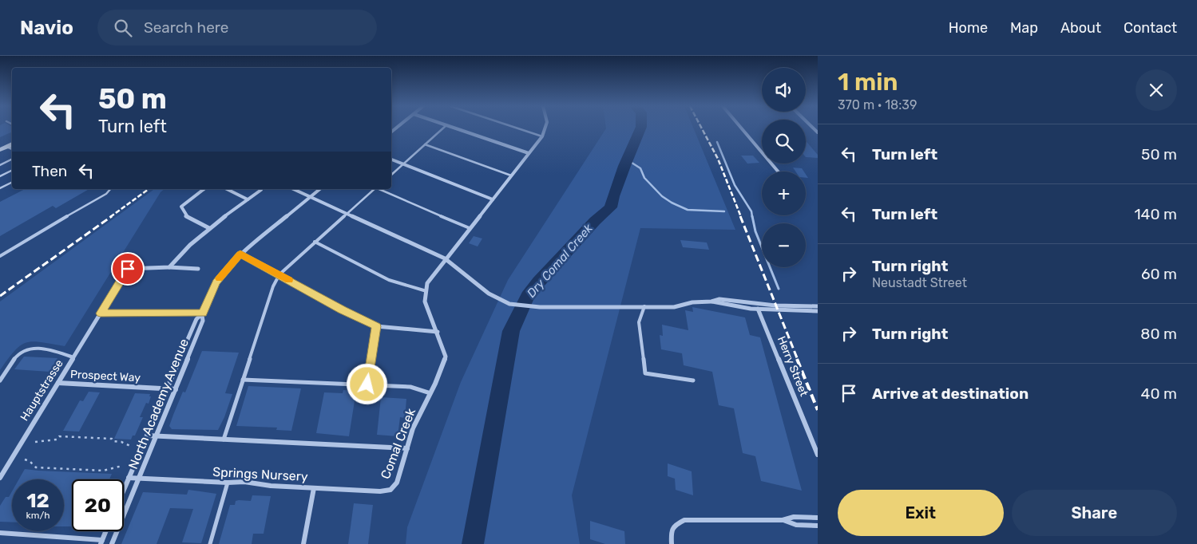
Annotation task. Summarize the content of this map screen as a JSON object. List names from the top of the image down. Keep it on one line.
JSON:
{"streets":{"street":["Herry Street","Prospect Way","Hauptstrasse","North Academy Avenue","Comal Creek","Springs Nursery"]},"crossings":[["Prospect Way","Hauptstrasse"],["Prospect Way","North Academy Avenue"],["North Academy Avenue","Springs Nursery"],["Comal Creek","Springs Nursery"]],"water":["Dry Comal Creek"],"page":{"header":"Navio","search":"Search here","nav":["Home","Map","About","Contact"],"heading":["1 min","370 m · 18:39"],"map_buttons":["+","−"],"turn":["50 m","Turn left"],"list":[{"name":"Turn left","value":"50 m"},{"name":"Turn left","value":"140 m"},{"name":"Turn right","note":"Neustadt Street","value":"60 m"},{"name":"Turn right","value":"80 m"},{"name":"Arrive at destination","value":"40 m"}],"then":"Then","speed":"12 km/h","limit":"20","buttons":["Exit","Share"]}}
